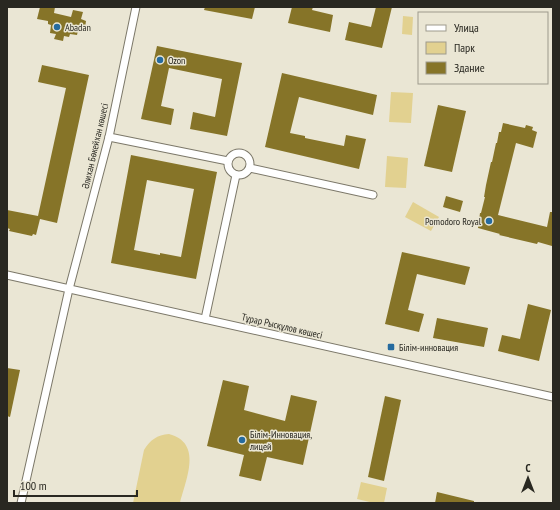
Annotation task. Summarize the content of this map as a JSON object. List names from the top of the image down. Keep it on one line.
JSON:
{"streets":{"street":["Әлихан Бөкейхан көшесі","Тұрар Рысқұлов көшесі"]},"crossings":[["Әлихан Бөкейхан көшесі","Тұрар Рысқұлов көшесі"]],"places":{"other":["Abadan","Ozon","Pomodoro Royal","Білім-Инновация, лицей"],"transit":["Білім-инновация"]},"legend":["Улица","Парк","Здание"],"scale_bar":"100 m","north":"top"}
